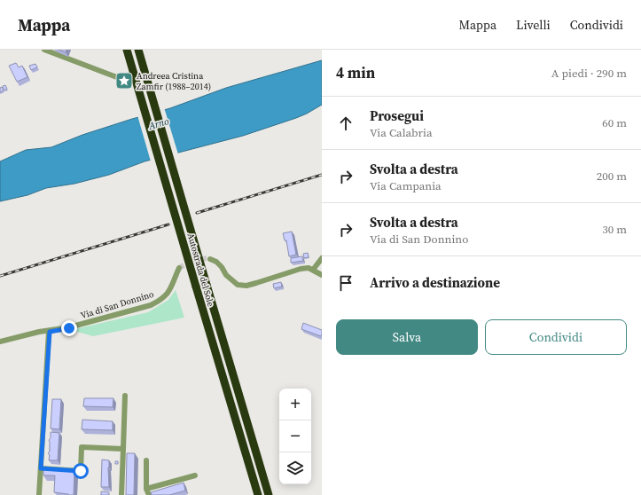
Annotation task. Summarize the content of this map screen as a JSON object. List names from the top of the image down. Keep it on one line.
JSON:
{"streets":{"highway":["Autostrada del Sole"],"street":["Via di San Donnino"]},"water":["Arno"],"places":{"place":["Andreea Cristina Zamfir (1988–2014)"]},"page":{"header":"Mappa","nav":["Mappa","Livelli","Condividi"],"heading":["4 min","A piedi · 290 m"],"list":[["Prosegui","Via Calabria","60 m"],["Svolta a destra","Via Campania","200 m"],["Svolta a destra","Via di San Donnino","30 m"],"Arrivo a destinazione"],"buttons":["Salva","Condividi"],"map_buttons":["+","−"]}}
